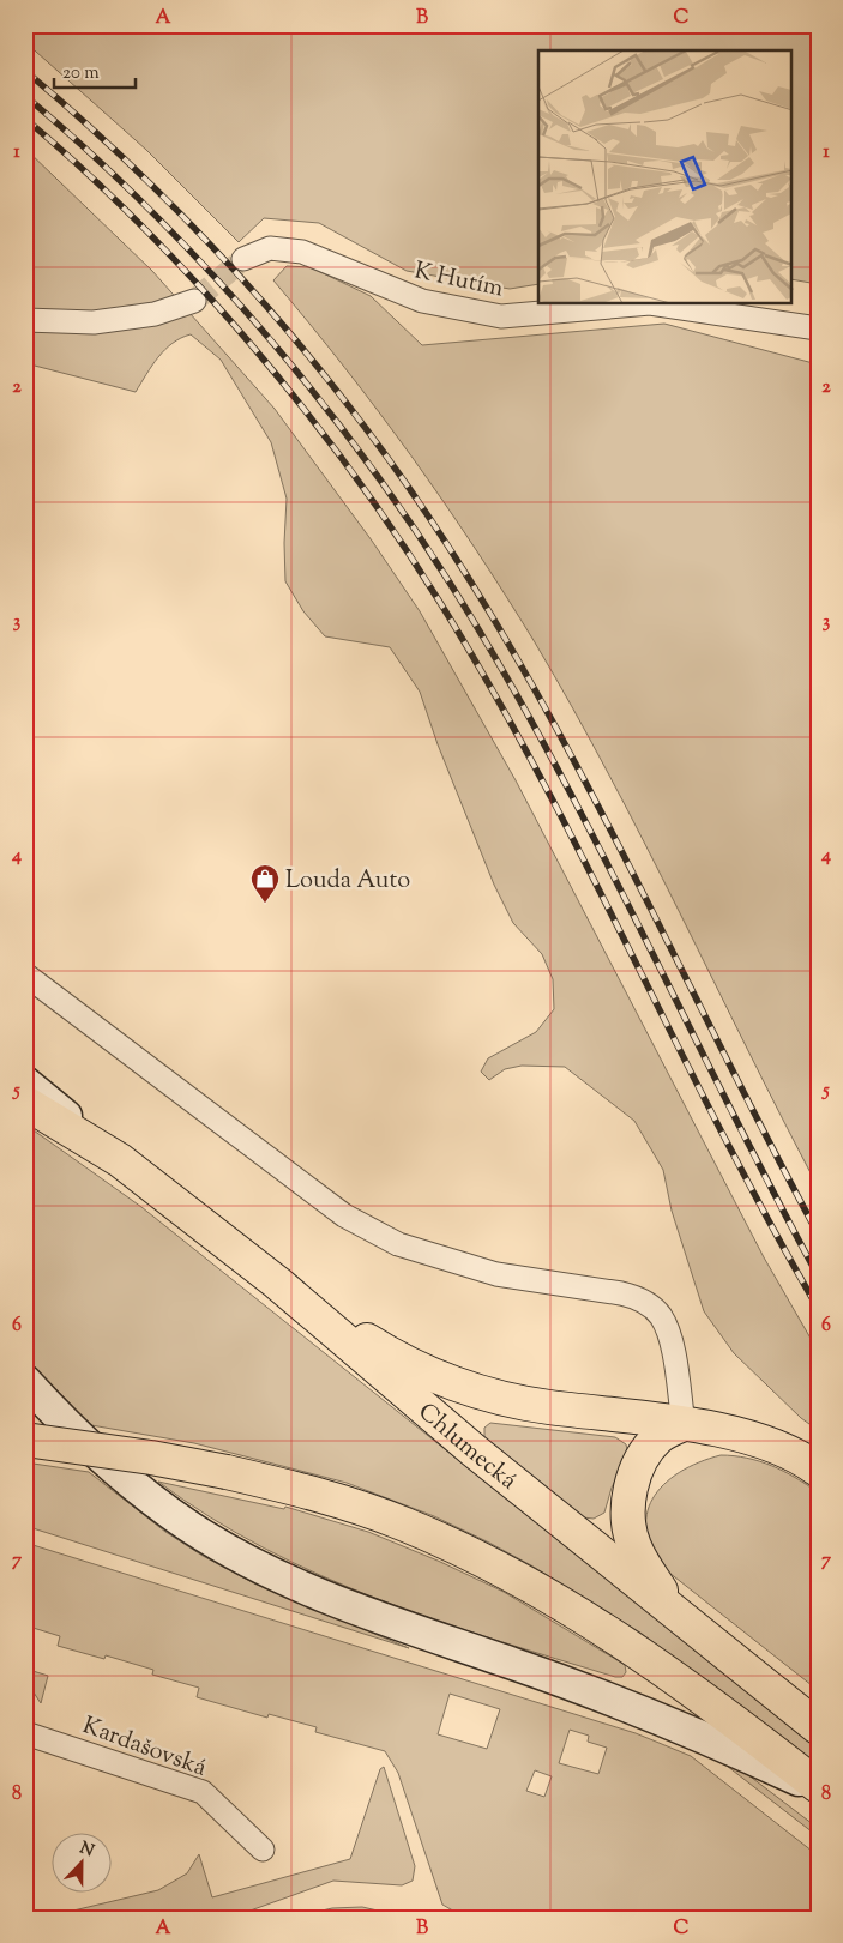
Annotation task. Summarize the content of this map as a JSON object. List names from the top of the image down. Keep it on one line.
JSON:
{"streets":{"main road":["Chlumecká"],"street":["K Hutím","Kardašovská"]},"places":{"shop":["Louda Auto"]},"scale_bar":"20 m","north":"top","grid":{"columns":["A","B","C"],"rows":["1","2","3","4","5","6","7","8"]}}
